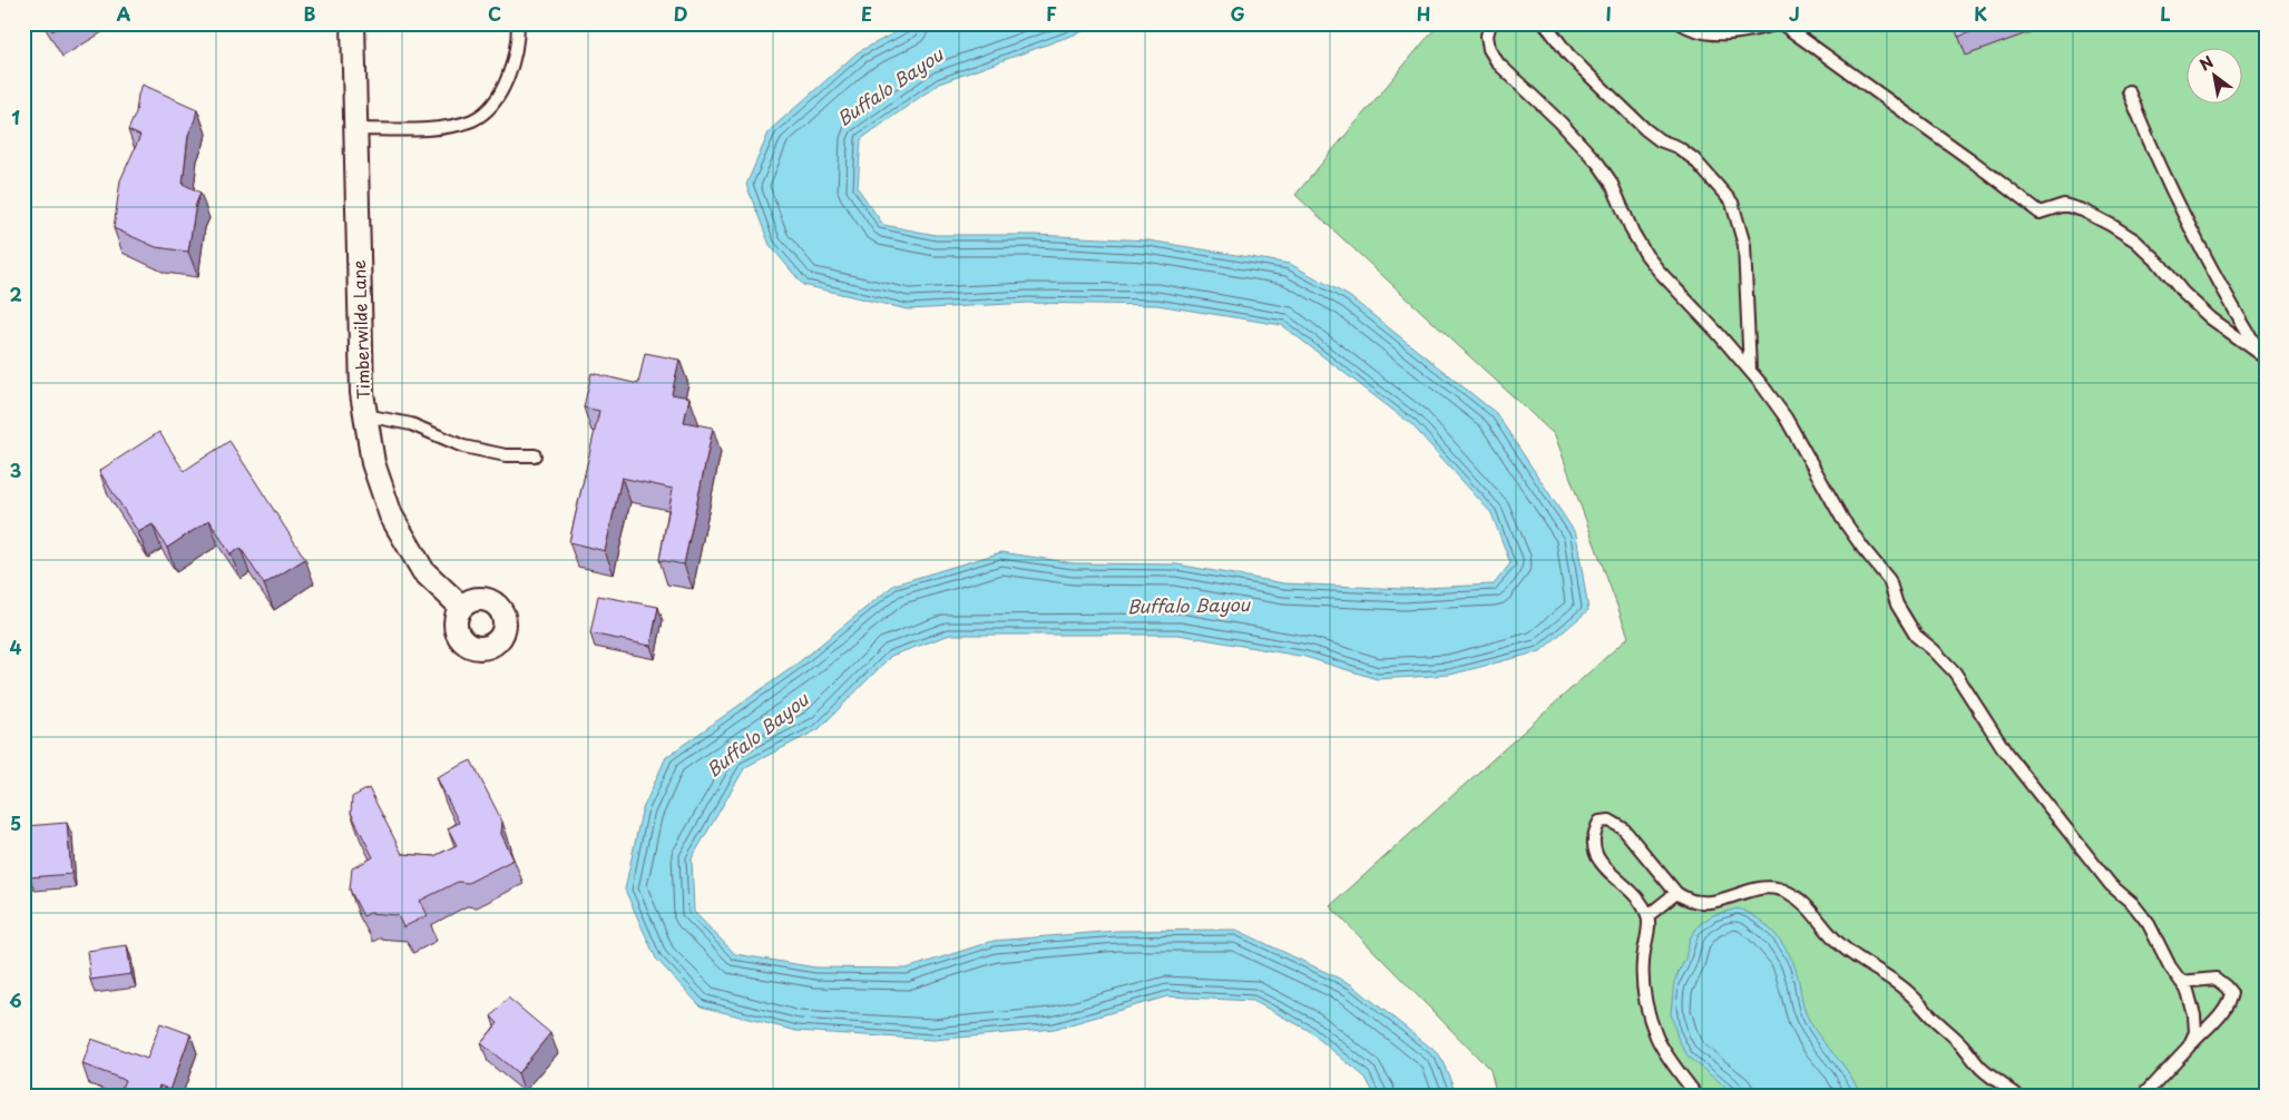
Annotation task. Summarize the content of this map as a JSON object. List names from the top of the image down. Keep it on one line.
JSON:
{"streets":{"street":["Timberwilde Lane"]},"water":["Buffalo Bayou"],"north":"top left","grid":{"columns":["A","B","C","D","E","F","G","H","I","J","K","L"],"rows":["1","2","3","4","5","6"]}}
